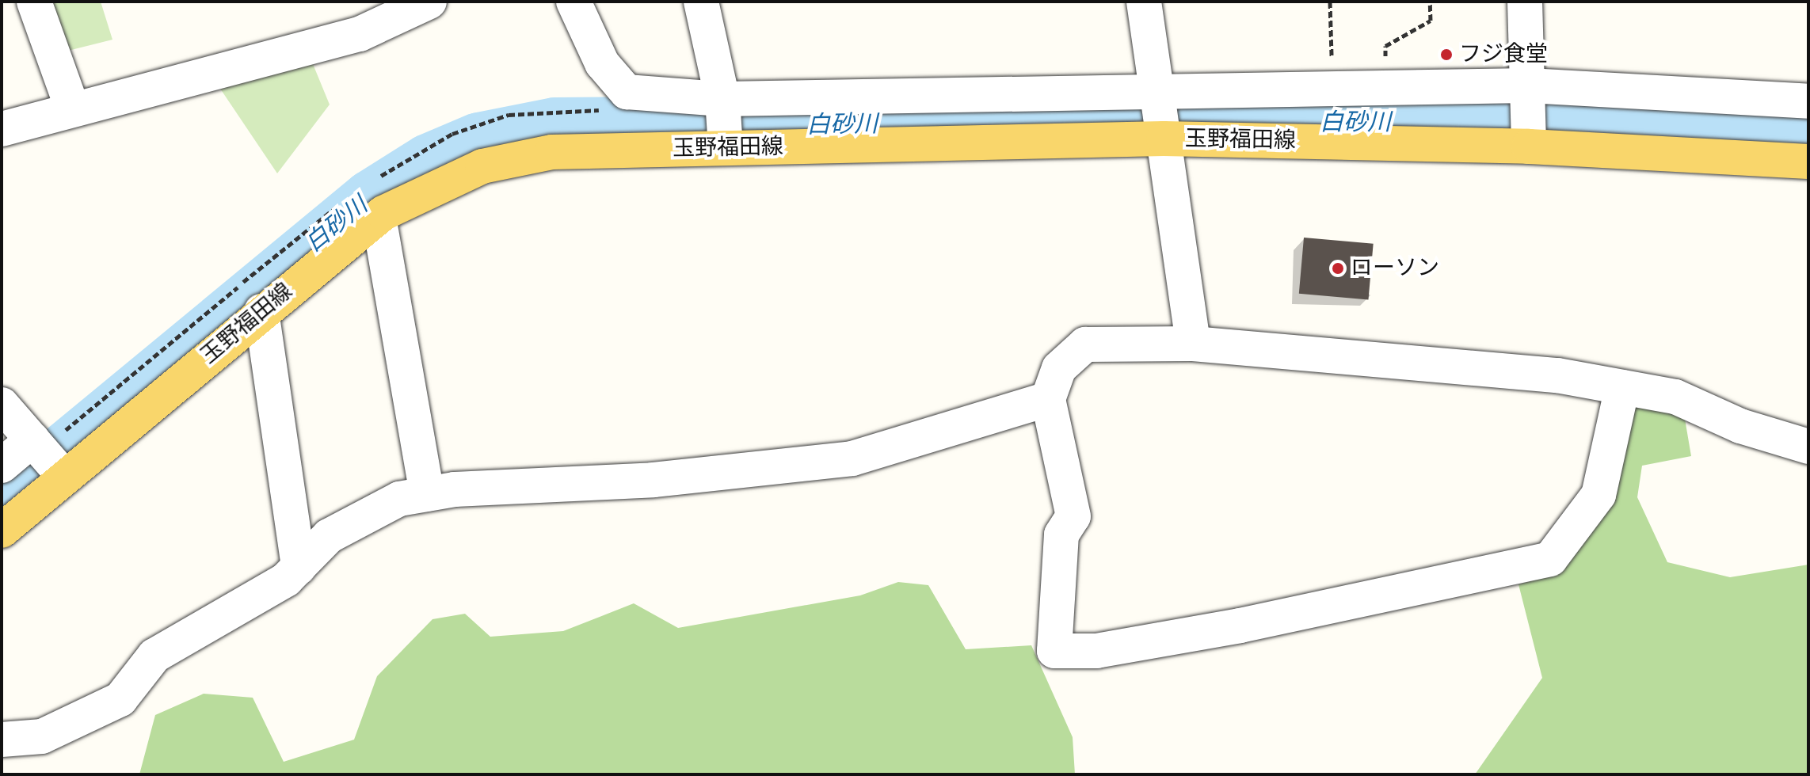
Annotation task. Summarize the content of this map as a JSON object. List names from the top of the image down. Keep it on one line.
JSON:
{"streets":{"main road":["玉野福田線"]},"water":["白砂川"],"places":["フジ食堂","ローソン"]}
